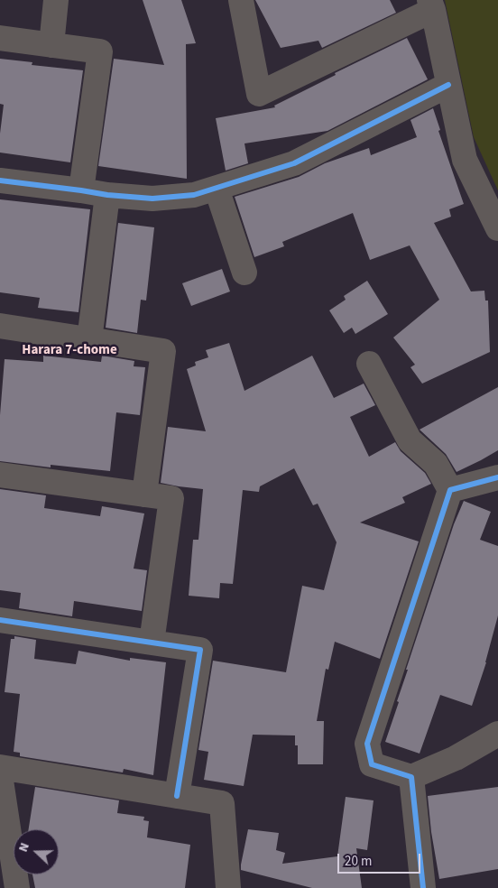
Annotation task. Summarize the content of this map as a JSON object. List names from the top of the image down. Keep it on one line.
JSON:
{"districts":["Harara 7-chome"],"scale_bar":"20 m","north":"left"}
